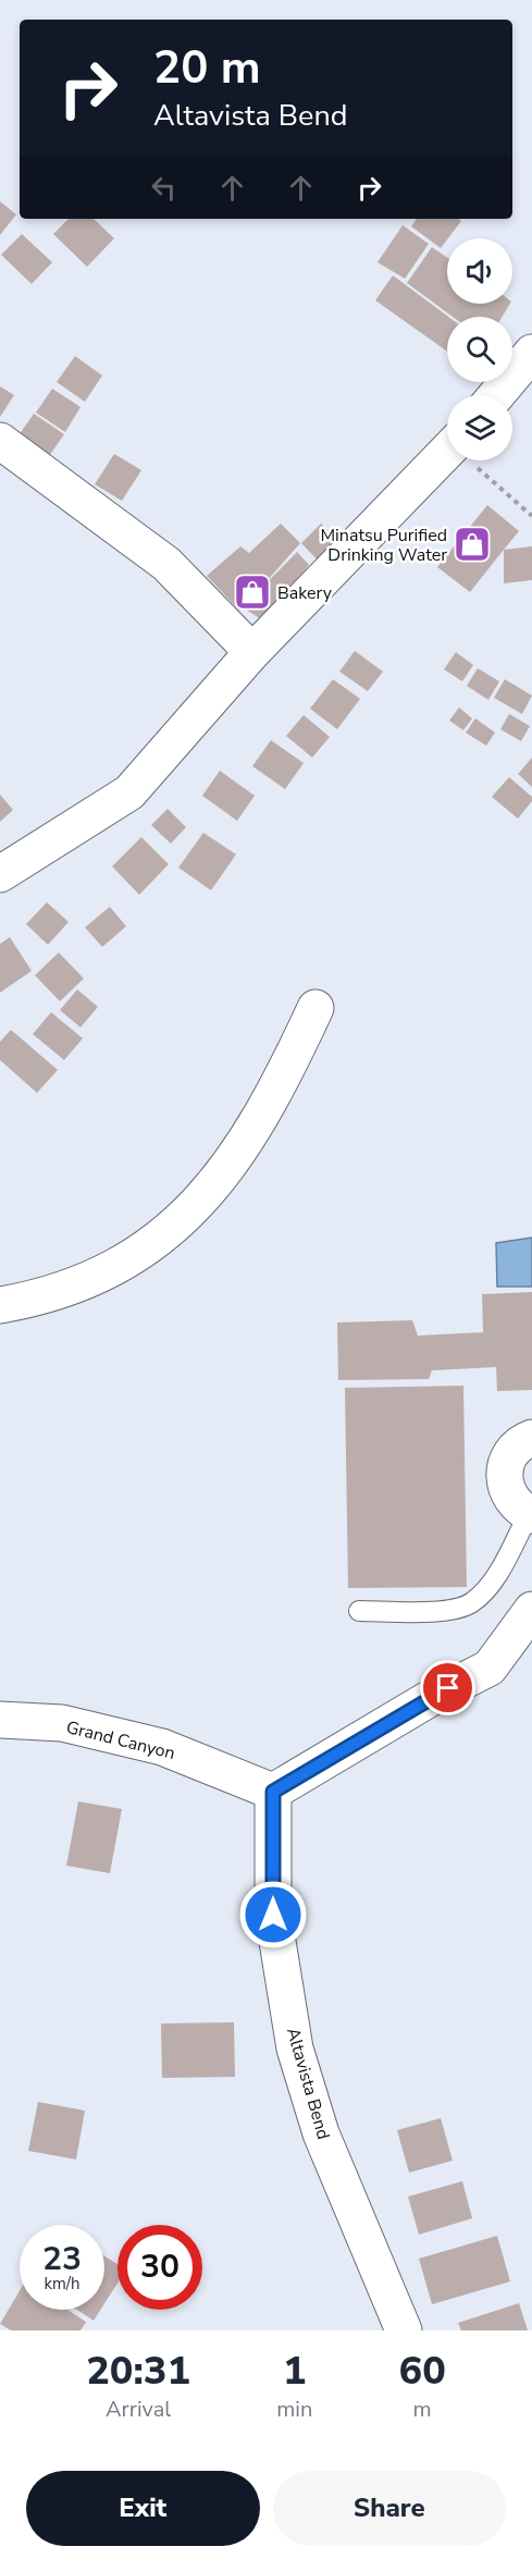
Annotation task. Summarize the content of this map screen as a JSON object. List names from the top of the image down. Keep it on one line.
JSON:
{"streets":{"street":["Grand Canyon","Altavista Bend"]},"crossings":[["Grand Canyon","Altavista Bend"]],"places":{"shop":["Minatsu Purified Drinking Water","Bakery"]},"page":{"turn":["20 m","Altavista Bend"],"speed":"23 km/h","limit":"30","eta":["20:31","Arrival","1","min","60","m"],"buttons":["Exit","Share"]}}
